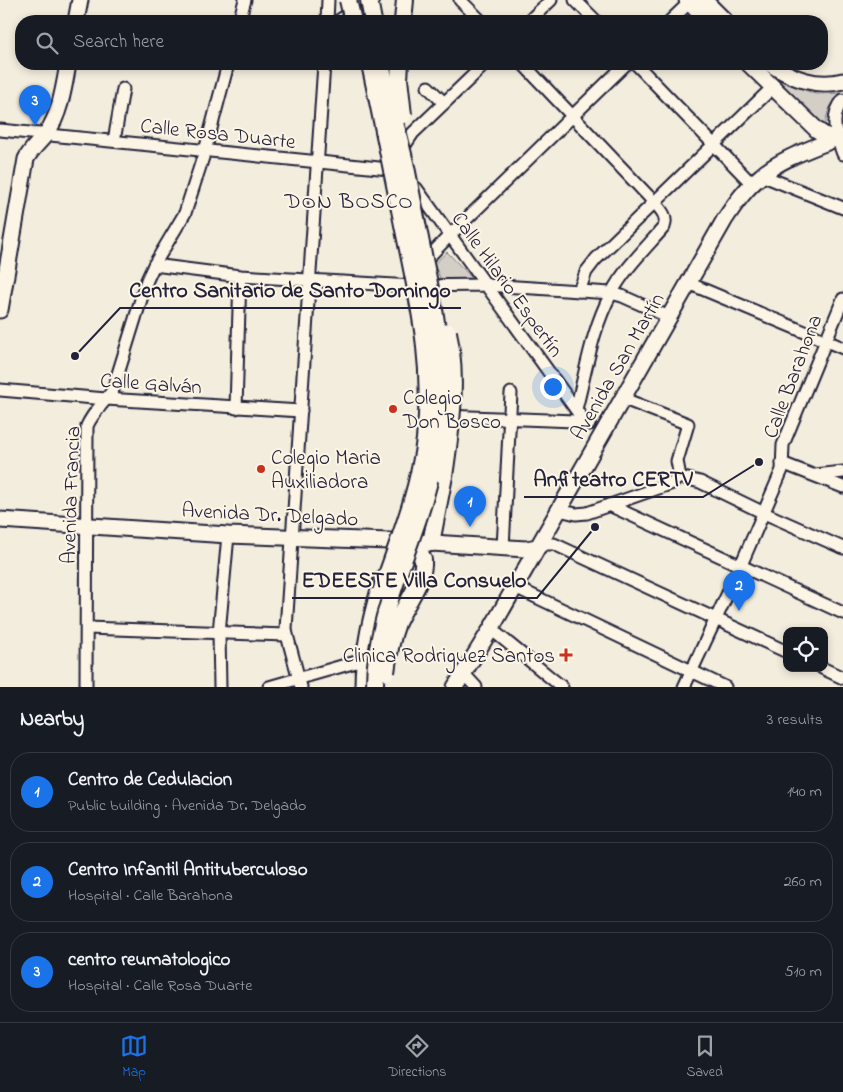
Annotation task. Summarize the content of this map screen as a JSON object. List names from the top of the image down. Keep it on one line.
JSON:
{"streets":{"main road":["Avenida San Martín","Avenida Dr. Delgado"],"street":["Calle Rosa Duarte","Calle Hilario Espertín","Calle Barahona","Calle Galván","Avenida Francia"]},"crossings":[["Calle Rosa Duarte","Avenida Francia"],["Avenida San Martín","Avenida Dr. Delgado"],["Calle Galván","Avenida Francia"],["Avenida Francia","Avenida Dr. Delgado"]],"districts":["DON BOSCO"],"places":{"other":["Centro Sanitario de Santo Domingo","Colegio Don Bosco","Anfiteatro CERTV","Colegio Maria Auxiliadora","EDEESTE Villa Consuelo"],"health":["Clinica Rodriguez Santos"]},"page":{"search":"Search here","pins":["3","1","2"],"heading":["Nearby","3 results"],"list":[{"mark":"1","name":"Centro de Cedulacion","note":"Public building · Avenida Dr. Delgado","value":"140 m"},{"mark":"2","name":"Centro Infantil Antituberculoso","note":"Hospital · Calle Barahona","value":"260 m"},{"mark":"3","name":"centro reumatologico","note":"Hospital · Calle Rosa Duarte","value":"510 m"}],"nav":["Map","Directions","Saved"]}}
